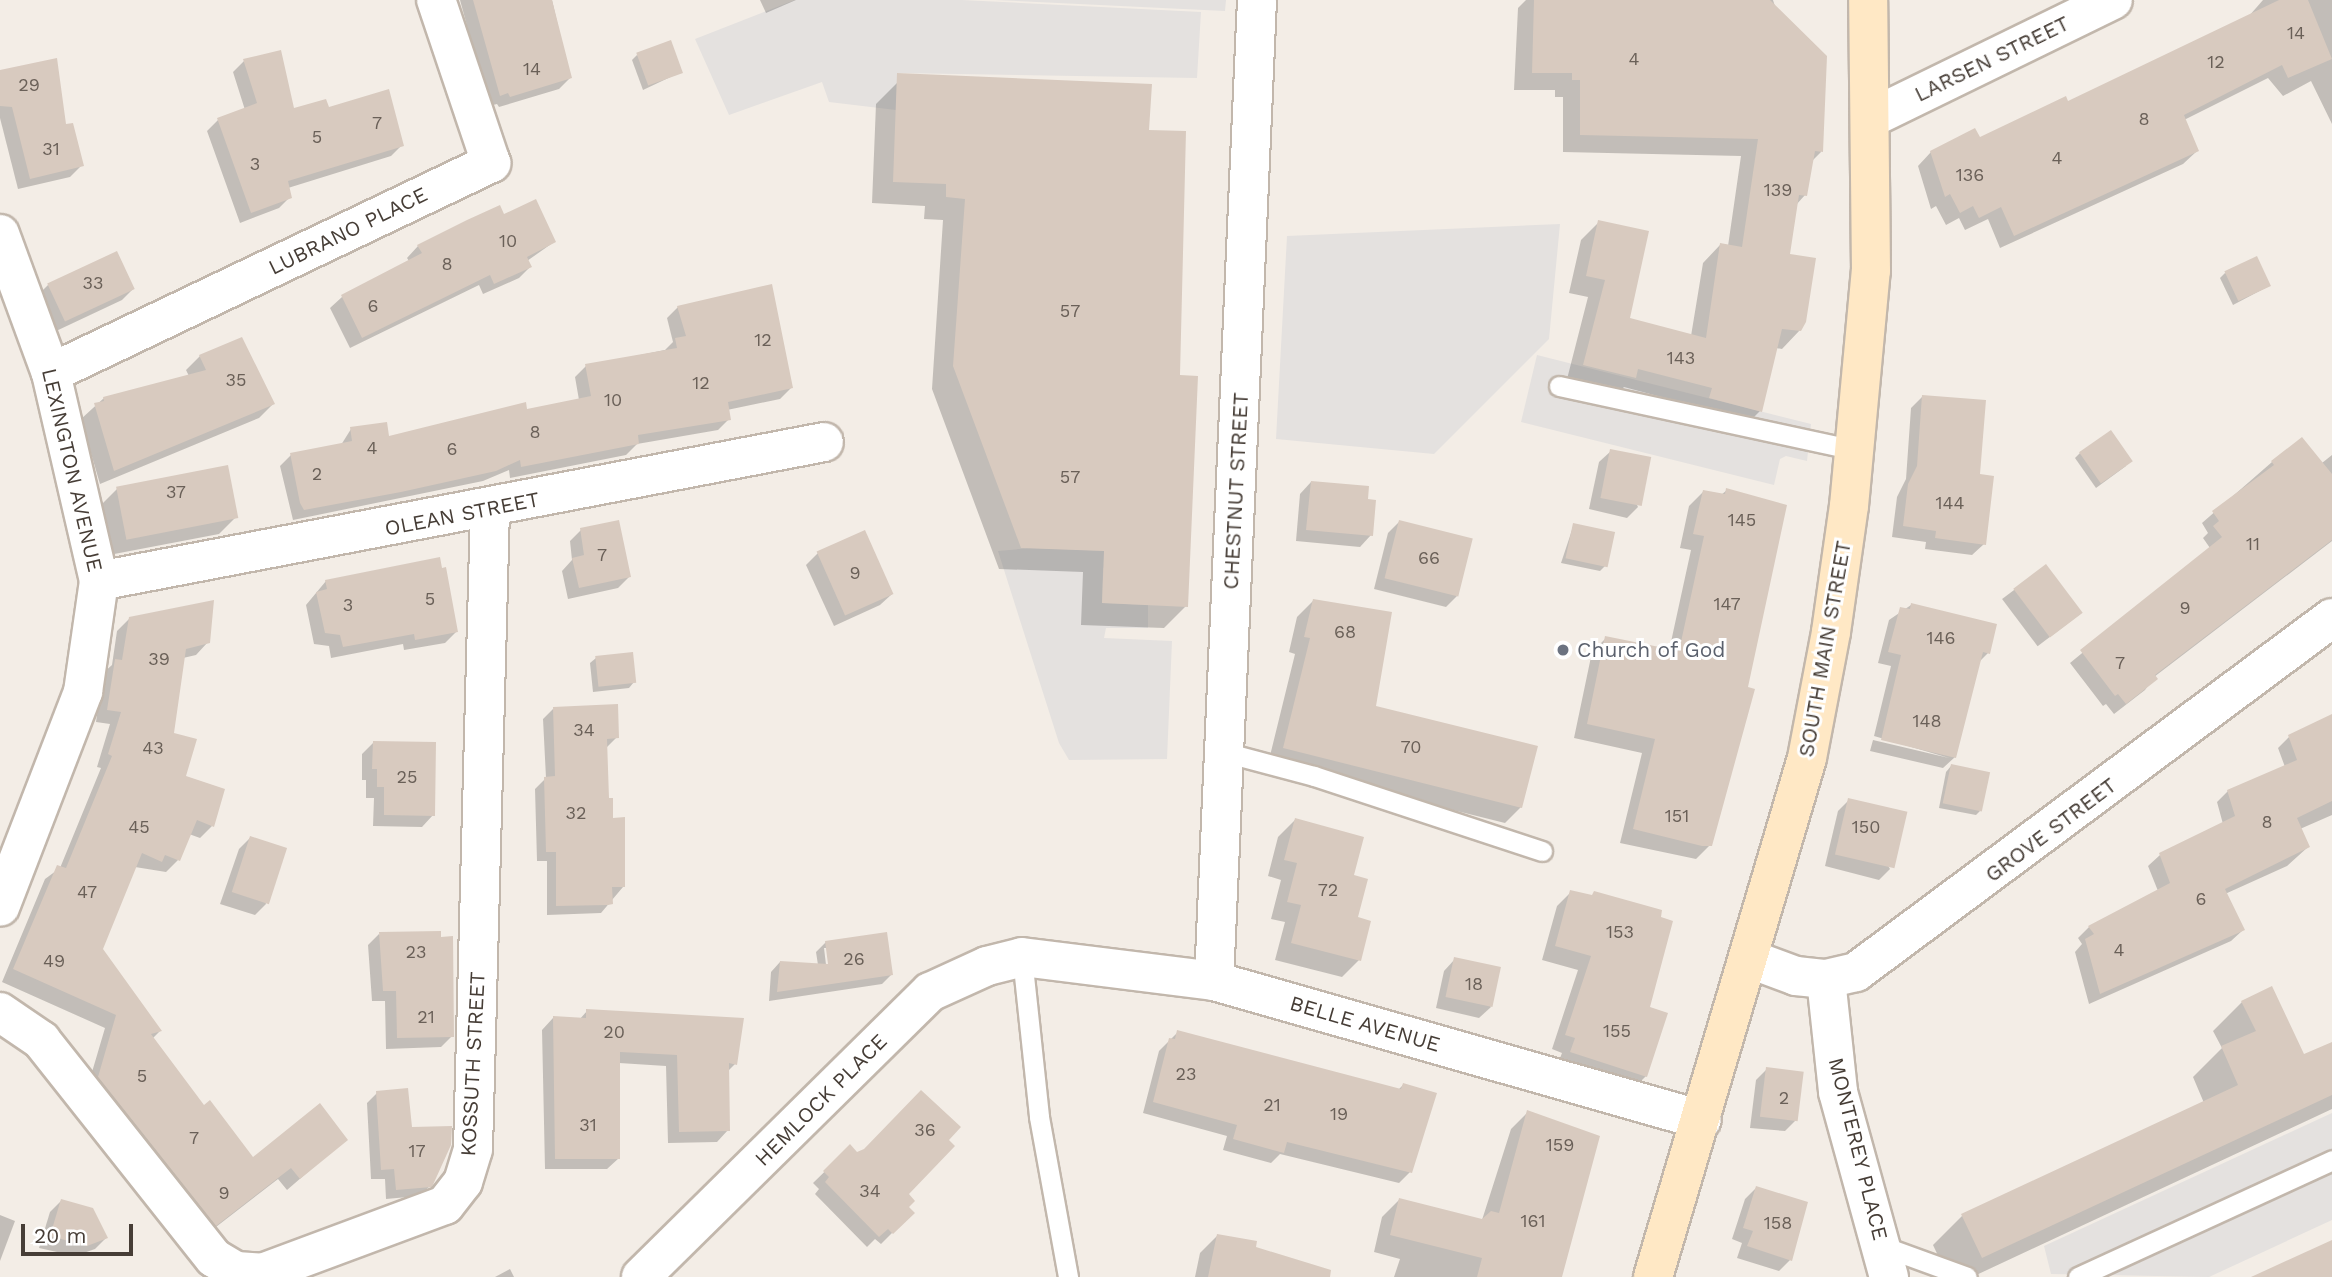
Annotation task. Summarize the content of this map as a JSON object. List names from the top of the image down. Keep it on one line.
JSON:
{"streets":{"main road":["SOUTH MAIN STREET"],"street":["LARSEN STREET","LUBRANO PLACE","LEXINGTON AVENUE","CHESTNUT STREET","OLEAN STREET","GROVE STREET","BELLE AVENUE","KOSSUTH STREET","HEMLOCK PLACE","MONTEREY PLACE"]},"crossings":[["LARSEN STREET","SOUTH MAIN STREET"],["LUBRANO PLACE","LEXINGTON AVENUE"],["LEXINGTON AVENUE","OLEAN STREET"],["CHESTNUT STREET","BELLE AVENUE"],["OLEAN STREET","KOSSUTH STREET"],["SOUTH MAIN STREET","GROVE STREET"],["SOUTH MAIN STREET","BELLE AVENUE"],["GROVE STREET","MONTEREY PLACE"],["BELLE AVENUE","HEMLOCK PLACE"]],"places":["Church of God"],"house_numbers":["14","4","12","14","29","8","7","5","31","4","3","136","139","10","8","33","6","57","12","143","35","12","10","8","4","6","2","57","37","144","145","11","7","66","9","5","147","3","9","68","146","39","7","148","34","70","43","25","32","151","8","45","150","72","47","6","153","4","23","26","49","18","21","155","20","23","5","2","21","19","31","36","7","159","17","34","9","161","158"],"scale_bar":"20 m"}
